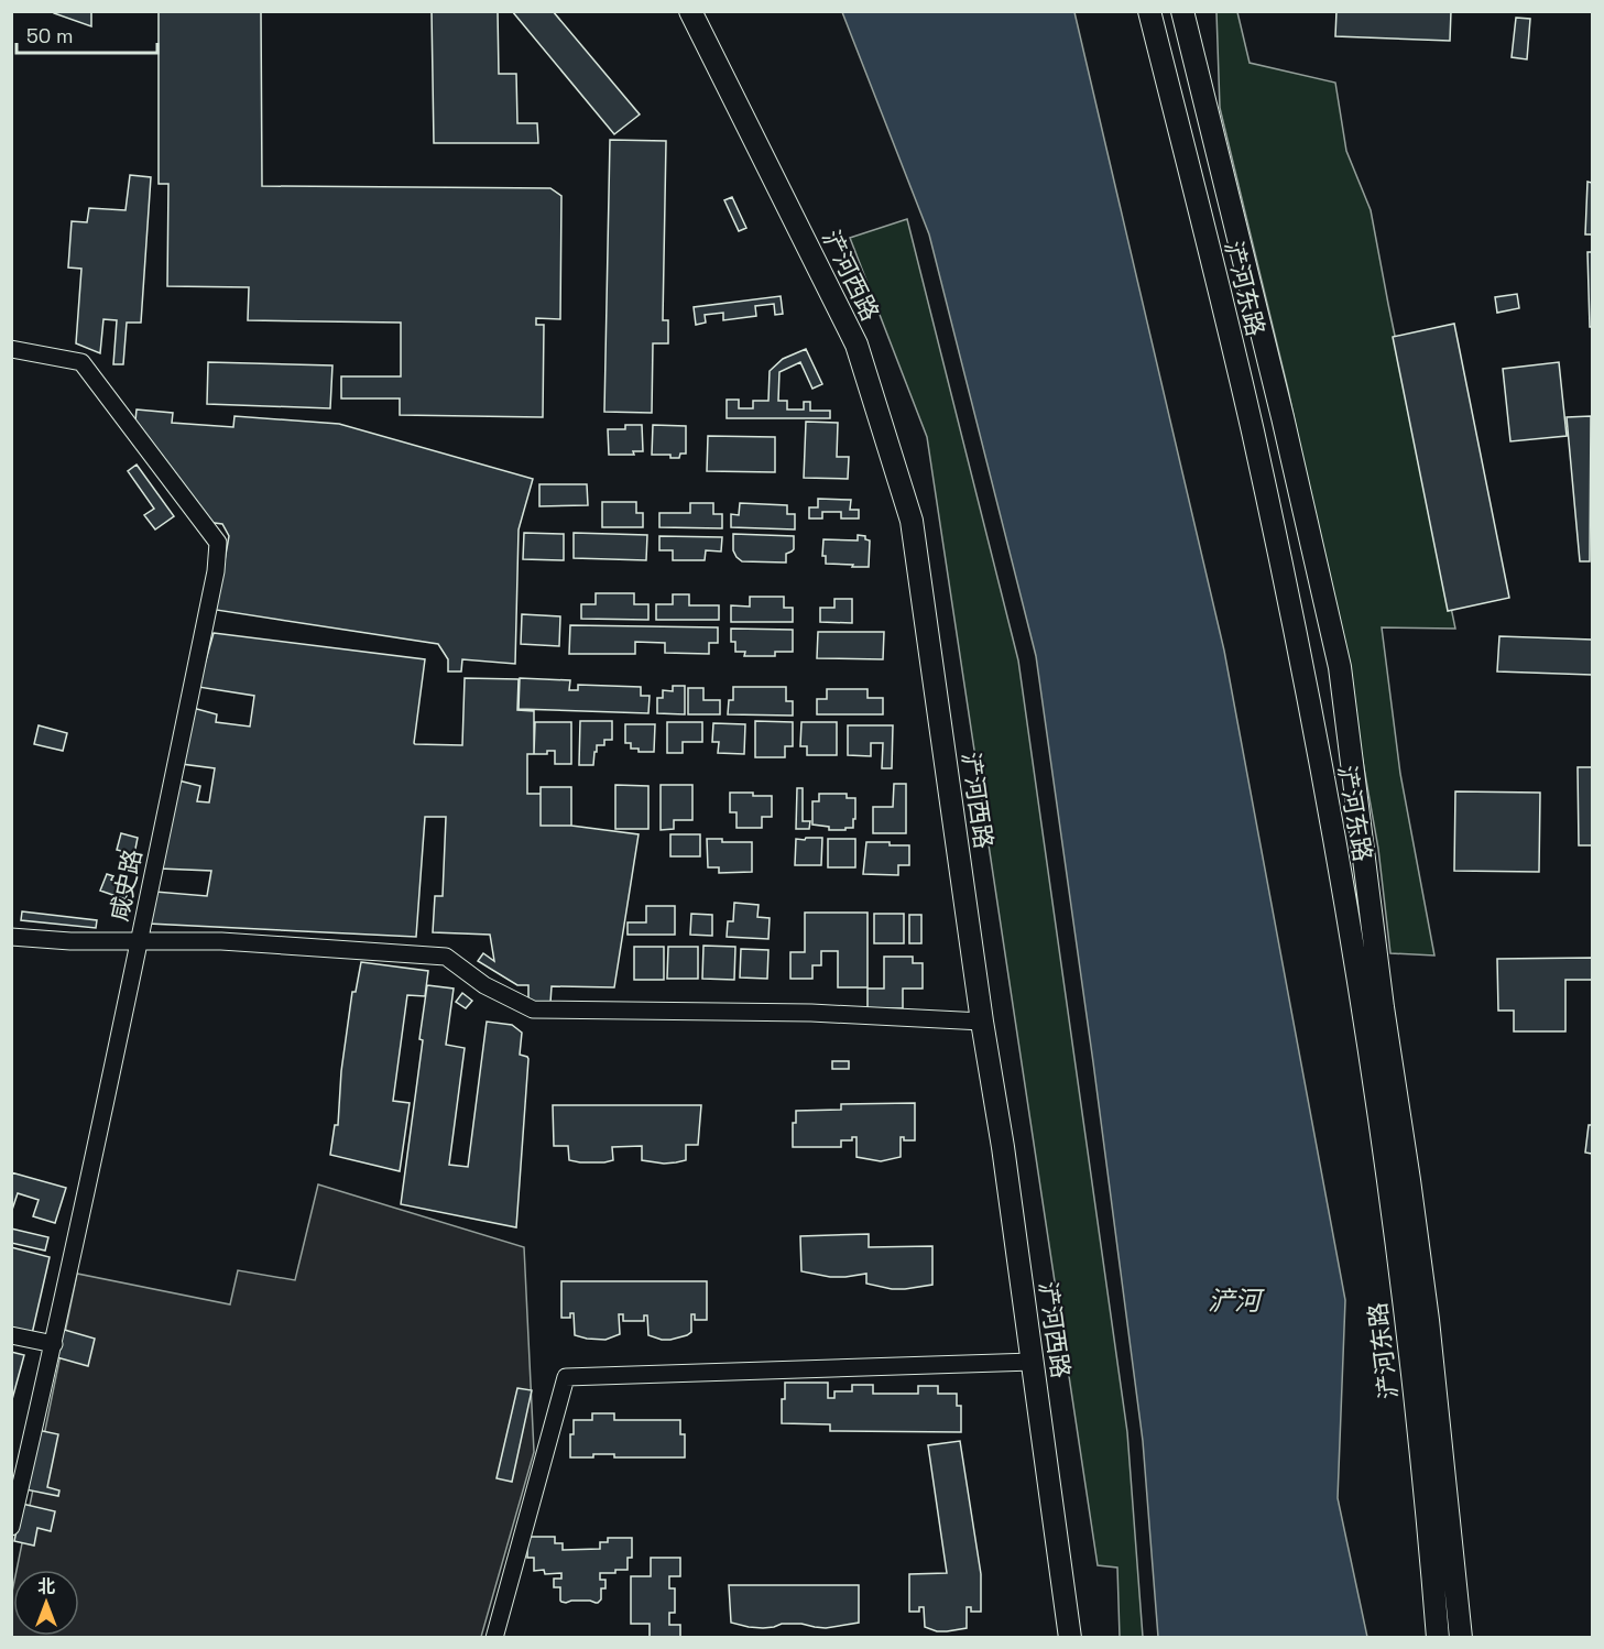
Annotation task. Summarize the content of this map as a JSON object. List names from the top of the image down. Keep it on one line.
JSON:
{"streets":{"street":["浐河西路","浐河东路","咸史路"]},"water":["浐河"],"scale_bar":"50 m","north":"top"}
